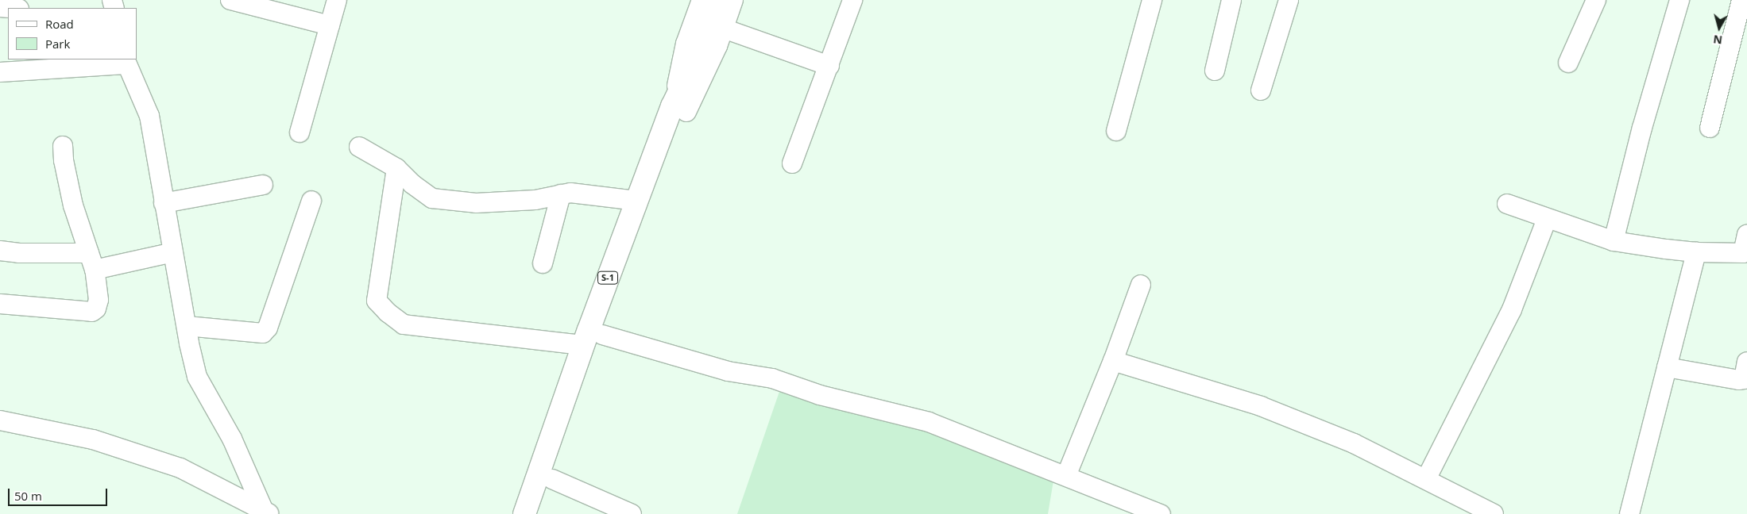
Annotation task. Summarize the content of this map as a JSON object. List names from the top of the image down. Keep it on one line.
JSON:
{"streets":{"main road":["S-1"]},"legend":["Road","Park"],"scale_bar":"50 m","north":"bottom"}
